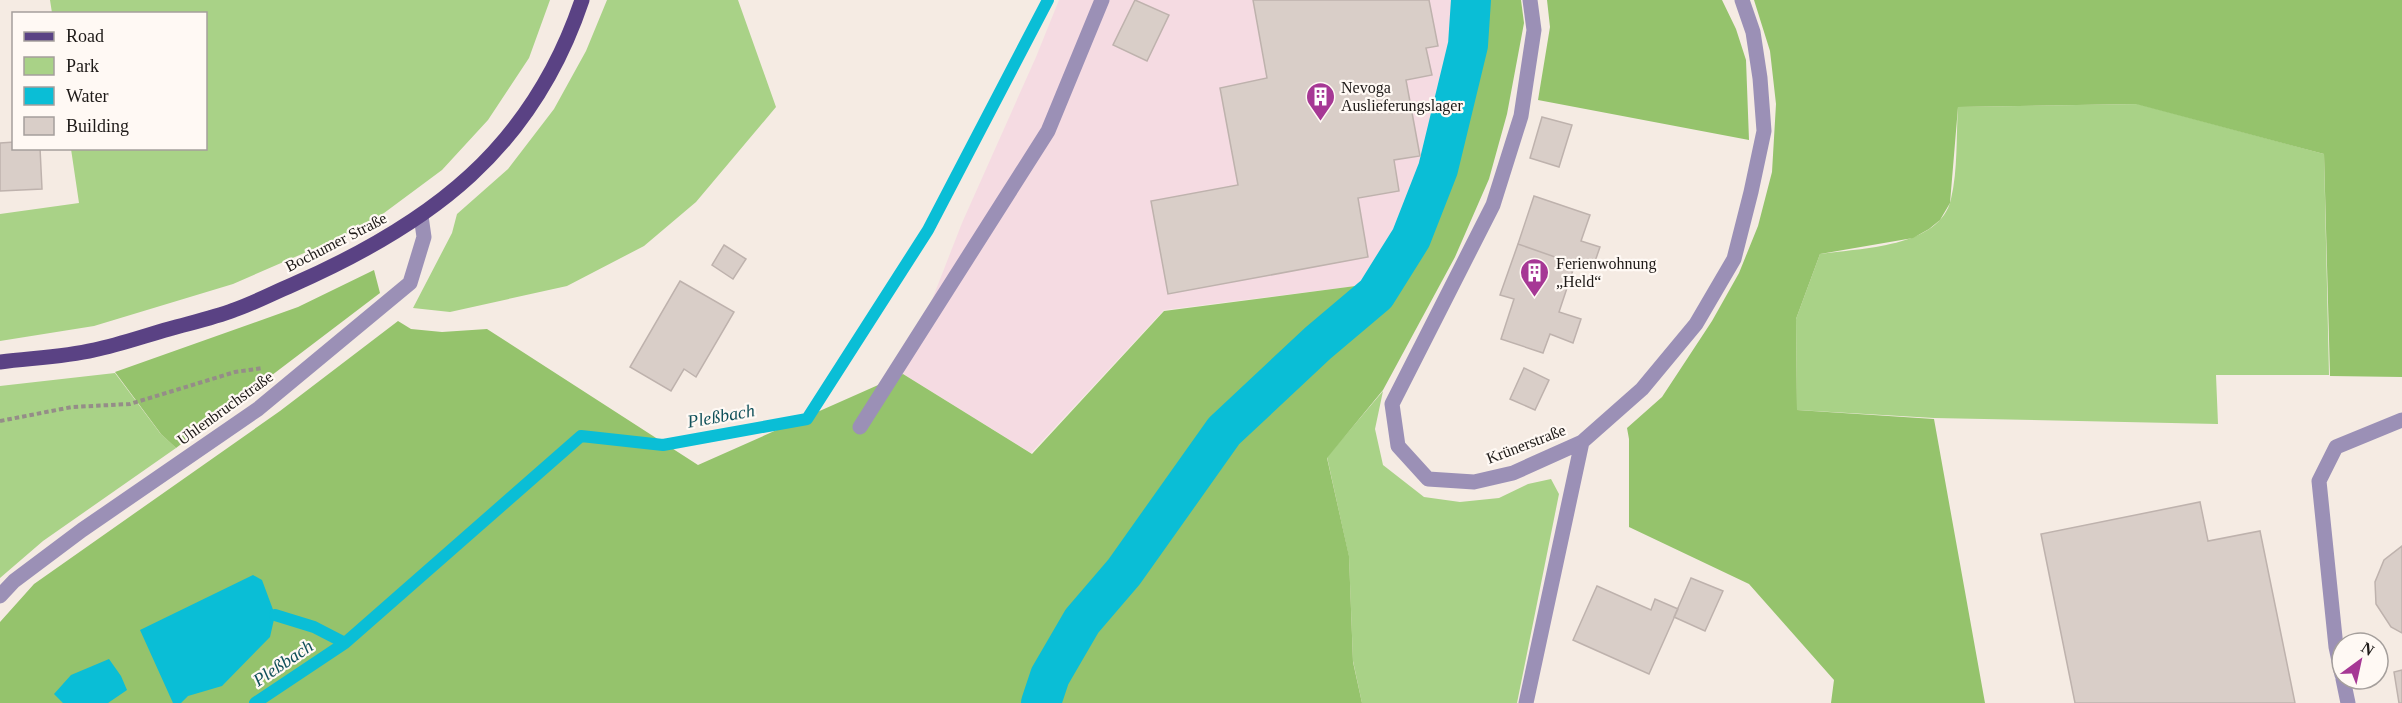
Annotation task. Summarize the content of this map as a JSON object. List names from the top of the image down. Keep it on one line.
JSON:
{"streets":{"main road":["Bochumer Straße"],"street":["Uhlenbruchstraße","Krünerstraße"]},"crossings":[["Bochumer Straße","Uhlenbruchstraße"]],"water":["Pleßbach"],"places":{"building":["Nevoga Auslieferungslager","Ferienwohnung „Held“"]},"legend":["Road","Park","Water","Building"],"north":"top right"}
